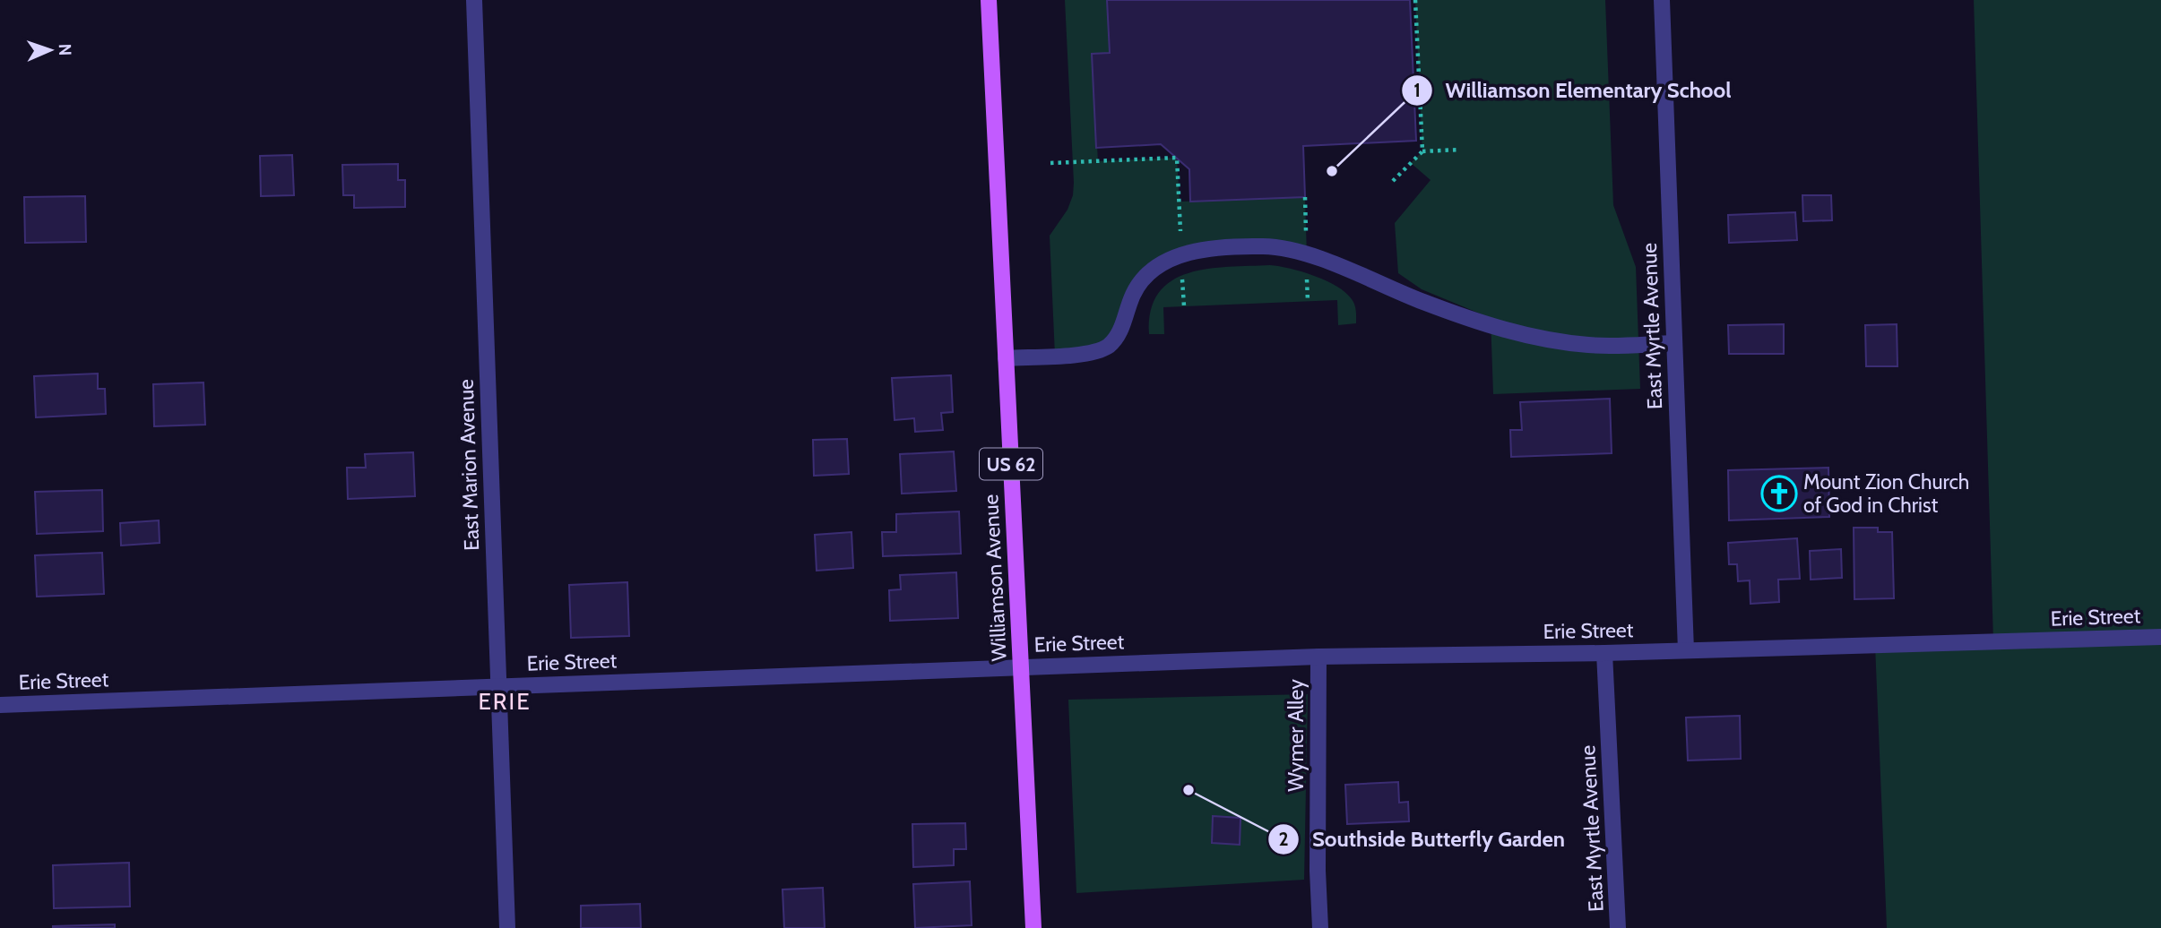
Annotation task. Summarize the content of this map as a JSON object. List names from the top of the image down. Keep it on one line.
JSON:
{"streets":{"main road":["US 62","Williamson Avenue"],"street":["East Myrtle Avenue","East Marion Avenue","Erie Street","Wymer Alley"]},"crossings":[["East Myrtle Avenue","Erie Street"],["East Marion Avenue","Erie Street"],["Williamson Avenue","Erie Street"],["Erie Street","Wymer Alley"]],"districts":["ERIE"],"places":{"other":["Williamson Elementary School","Southside Butterfly Garden"],"church":["Mount Zion Church of God in Christ"]},"north":"right"}
